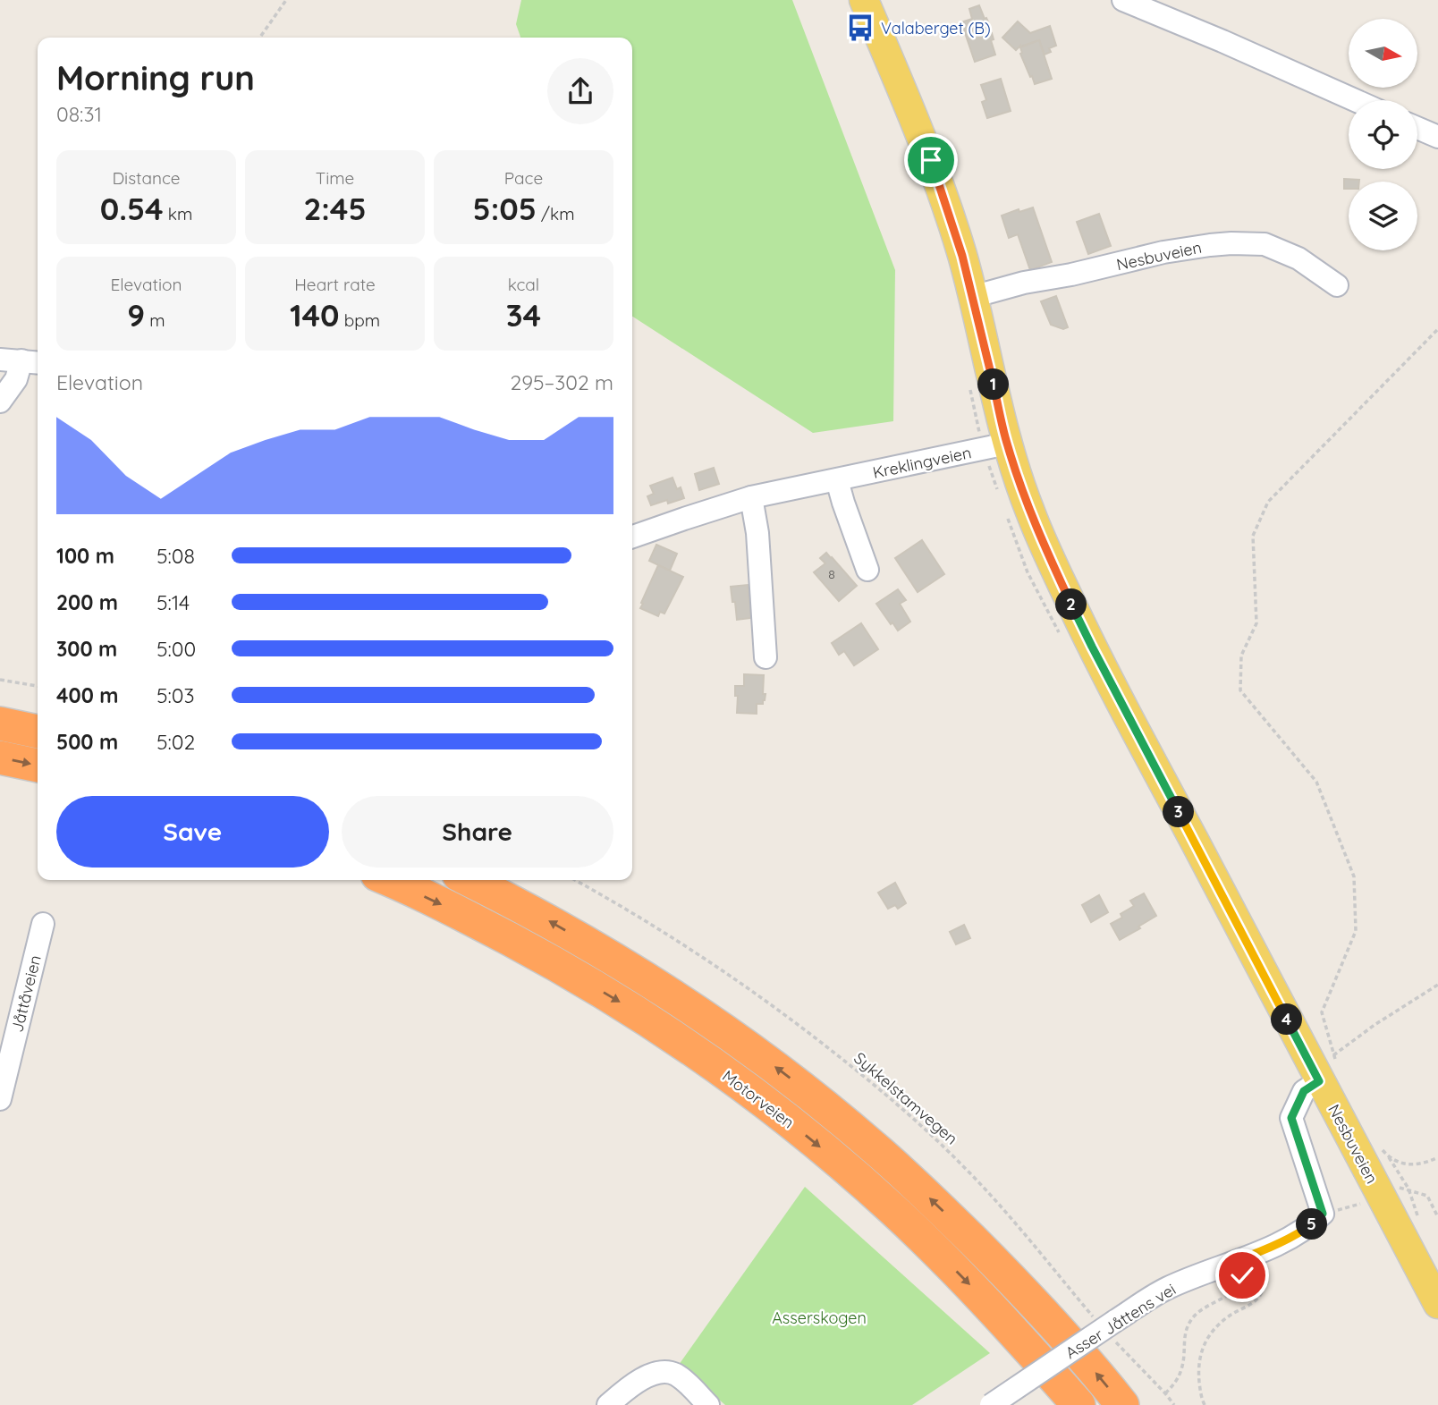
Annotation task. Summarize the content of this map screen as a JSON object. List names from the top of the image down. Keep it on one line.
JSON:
{"streets":{"highway":["Motorveien"],"main road":["Nesbuveien"],"street":["Kreklingveien","Jåttåveien","Asser Jåttens vei"],"path":["Sykkelstamvegen"]},"crossings":[["Nesbuveien","Kreklingveien"],["Nesbuveien","Asser Jåttens vei"],["Sykkelstamvegen","Asser Jåttens vei"]],"parks":["Asserskogen"],"places":{"bus stop":["Valaberget (B)"]},"house_numbers":["8"],"north":"right","page":{"heading":["Morning run","08:31"],"stats":[["Distance","0.54 km"],["Time","2:45"],["Pace","5:05 /km"],["Elevation","9 m"],["Heart rate","140 bpm"],["kcal","34"]],"chart":["Elevation","295–302 m"],"pins":["1","2","3","4","5"],"list":[{"name":"100 m","note":"5:08"},{"name":"200 m","note":"5:14"},{"name":"300 m","note":"5:00"},{"name":"400 m","note":"5:03"},{"name":"500 m","note":"5:02"}],"buttons":["Save","Share"]}}
